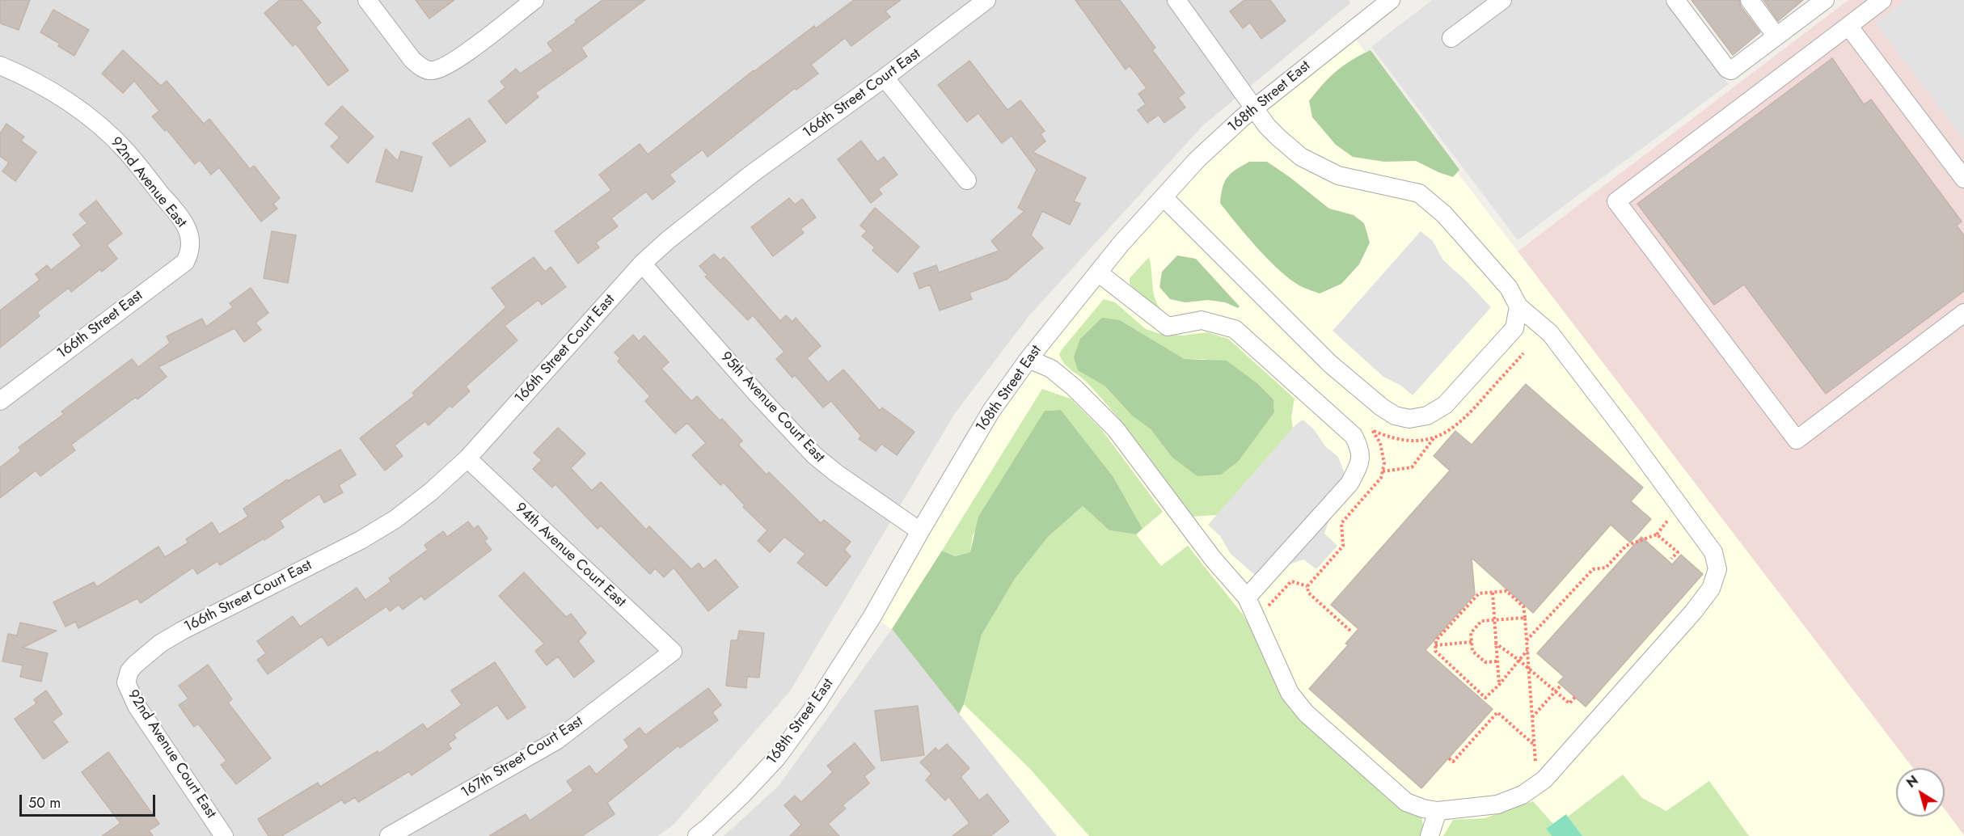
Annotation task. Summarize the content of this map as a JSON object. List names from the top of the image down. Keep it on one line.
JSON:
{"streets":{"street":["166th Street Court East","168th Street East","92nd Avenue East","166th Street East","95th Avenue Court East","94th Avenue Court East","92nd Avenue Court East","167th Street Court East"]},"crossings":[["166th Street Court East","95th Avenue Court East"],["166th Street Court East","94th Avenue Court East"],["166th Street Court East","92nd Avenue Court East"],["168th Street East","95th Avenue Court East"],["92nd Avenue East","166th Street East"],["94th Avenue Court East","167th Street Court East"]],"scale_bar":"50 m","north":"top left"}
